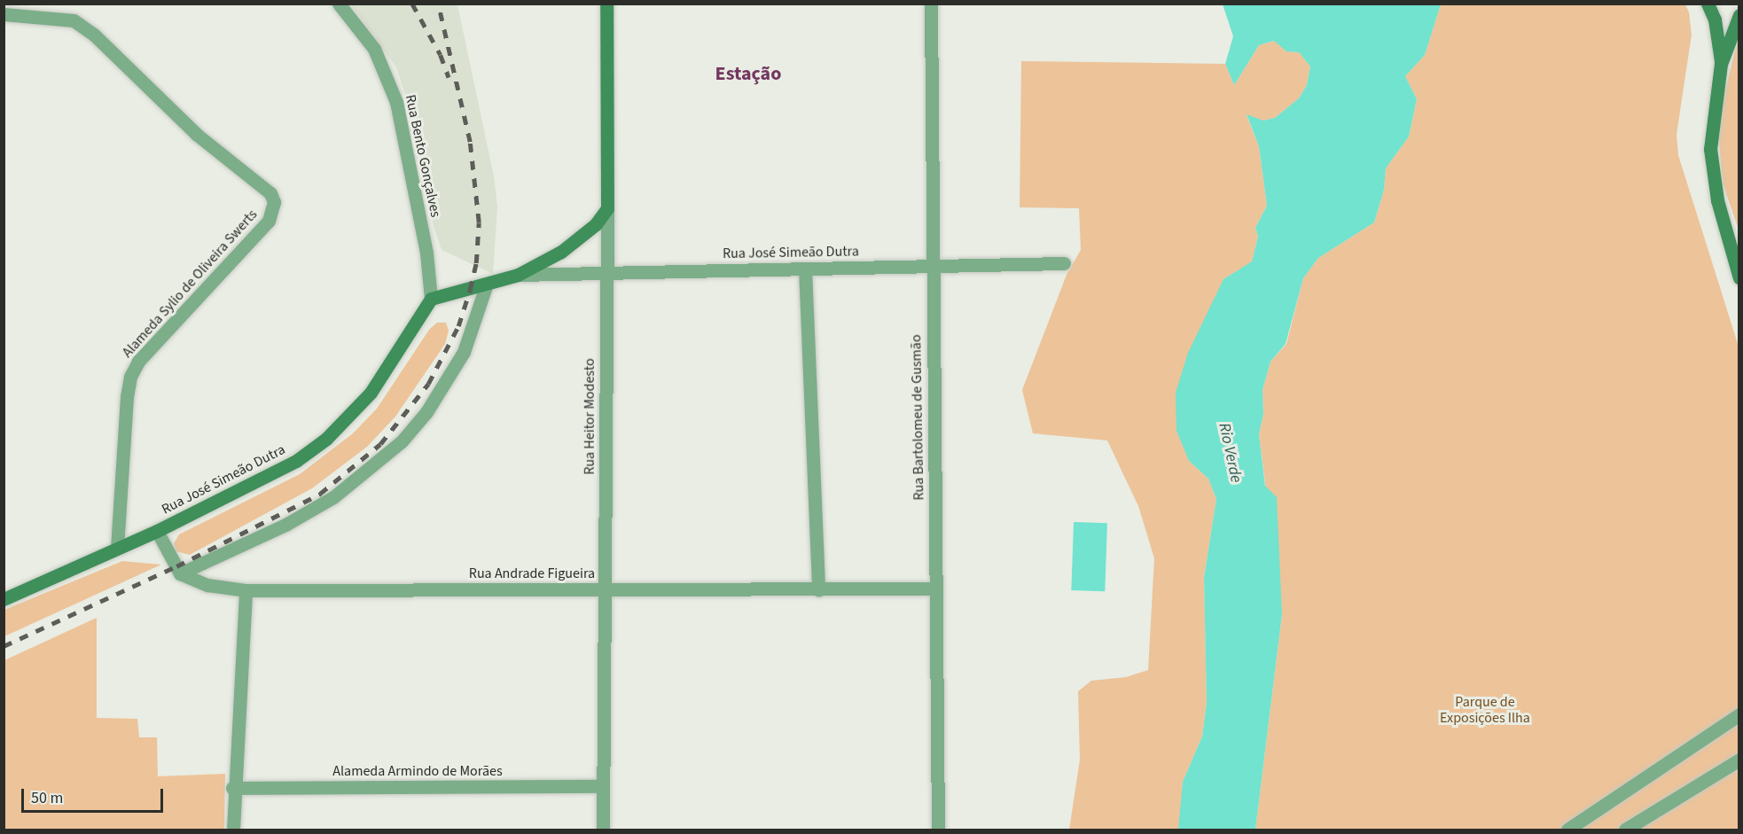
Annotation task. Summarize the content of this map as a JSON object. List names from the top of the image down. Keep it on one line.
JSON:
{"streets":{"main road":["Rua José Simeão Dutra","Rua Heitor Modesto"],"street":["Rua Bento Gonçalves","Alameda Sylio de Oliveira Swerts","Rua Bartolomeu de Gusmão","Rua Andrade Figueira","Alameda Armindo de Morães"]},"crossings":[["Rua Bento Gonçalves","Rua José Simeão Dutra"],["Rua José Simeão Dutra","Alameda Sylio de Oliveira Swerts"],["Rua José Simeão Dutra","Rua Heitor Modesto"],["Rua José Simeão Dutra","Rua Bartolomeu de Gusmão"],["Rua Heitor Modesto","Rua Andrade Figueira"],["Rua Heitor Modesto","Alameda Armindo de Morães"],["Rua Bartolomeu de Gusmão","Rua Andrade Figueira"]],"districts":["Estação"],"water":["Rio Verde"],"parks":["Parque de Exposições Ilha"],"scale_bar":"50 m"}
